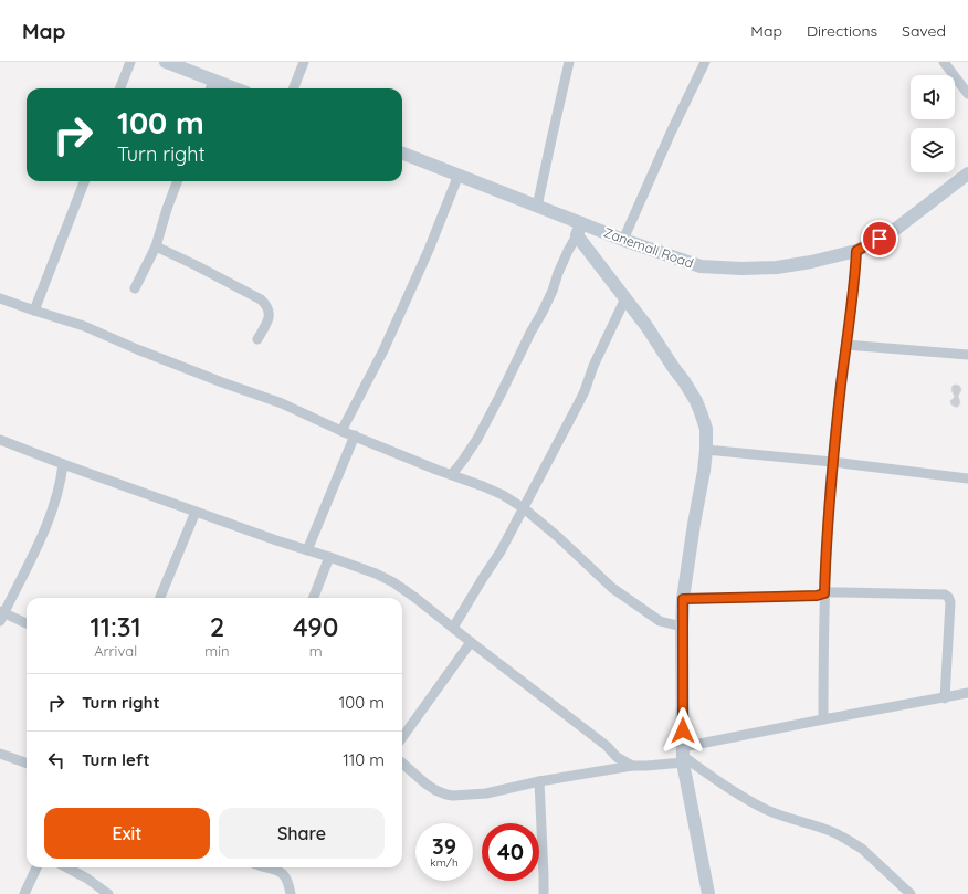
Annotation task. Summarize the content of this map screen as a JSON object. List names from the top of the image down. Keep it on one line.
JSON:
{"streets":{"street":["Zanemali Road"]},"page":{"header":"Map","nav":["Map","Directions","Saved"],"turn":["100 m","Turn right"],"eta":["11:31","Arrival","2","min","490","m"],"list":[{"name":"Turn right","value":"100 m"},{"name":"Turn left","value":"110 m"}],"buttons":["Exit","Share"],"speed":"39 km/h","limit":"40"}}
